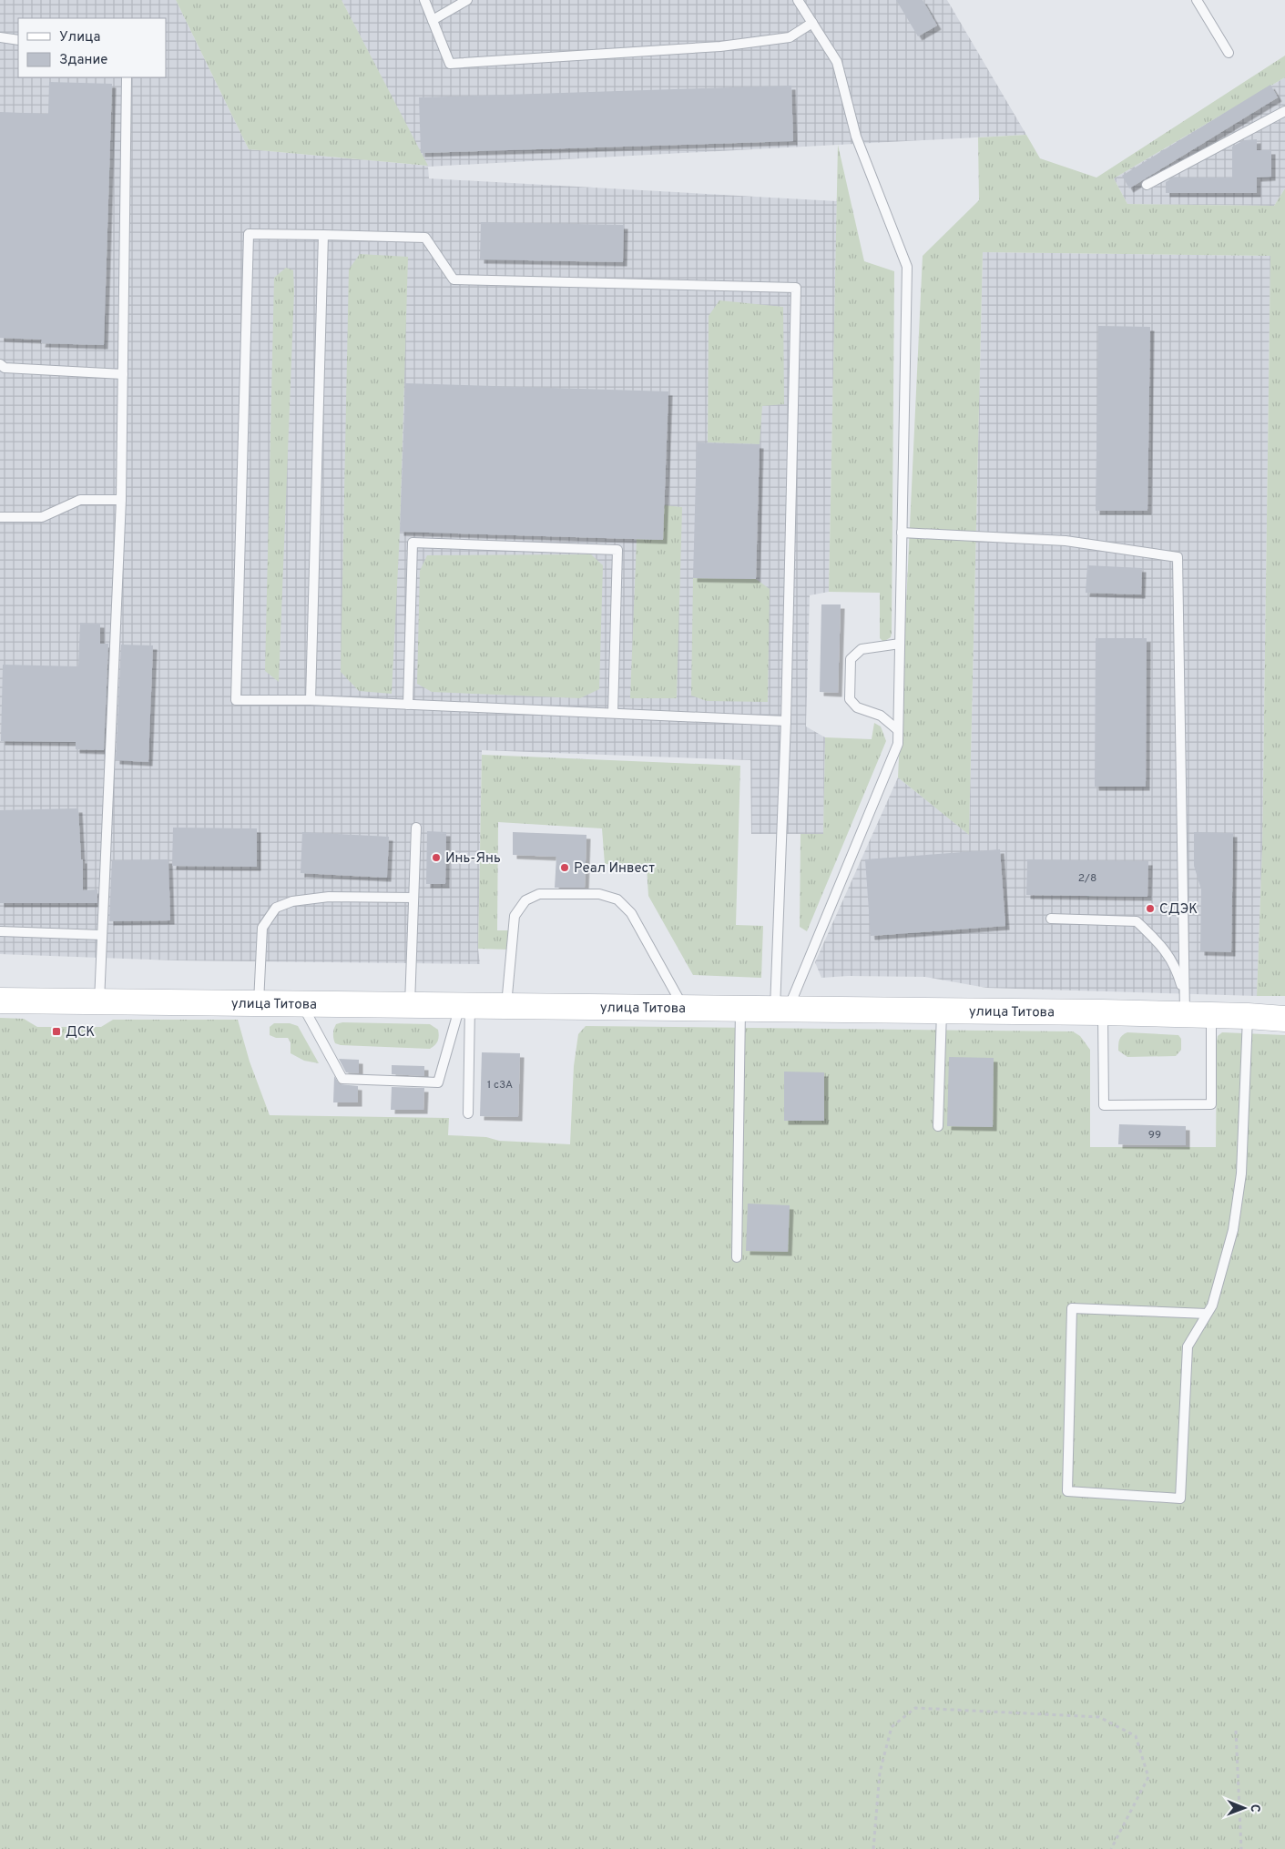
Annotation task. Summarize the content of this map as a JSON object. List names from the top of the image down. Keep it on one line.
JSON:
{"streets":{"main road":["улица Титова"]},"places":{"other":["Инь-Янь","Реал Инвест","СДЭК"],"transit":["ДСК"]},"house_numbers":["2/8","1 с3А","99"],"legend":["Улица","Здание"],"north":"right"}
